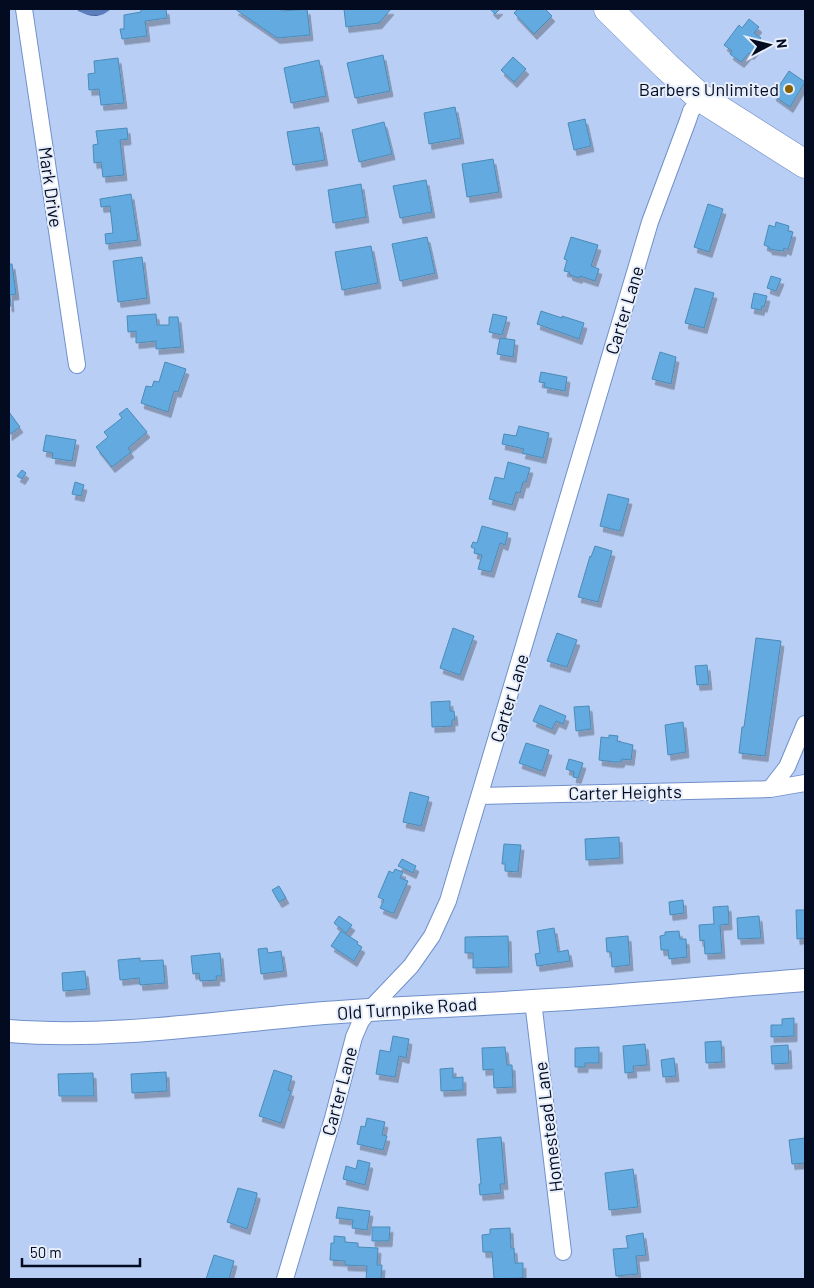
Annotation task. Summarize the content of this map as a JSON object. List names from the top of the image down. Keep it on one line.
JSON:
{"streets":{"main road":["Old Turnpike Road"],"street":["Mark Drive","Carter Lane","Carter Heights","Homestead Lane"]},"crossings":[["Carter Lane","Carter Heights"],["Carter Lane","Old Turnpike Road"],["Old Turnpike Road","Homestead Lane"]],"places":["Barbers Unlimited"],"scale_bar":"50 m","north":"right"}
